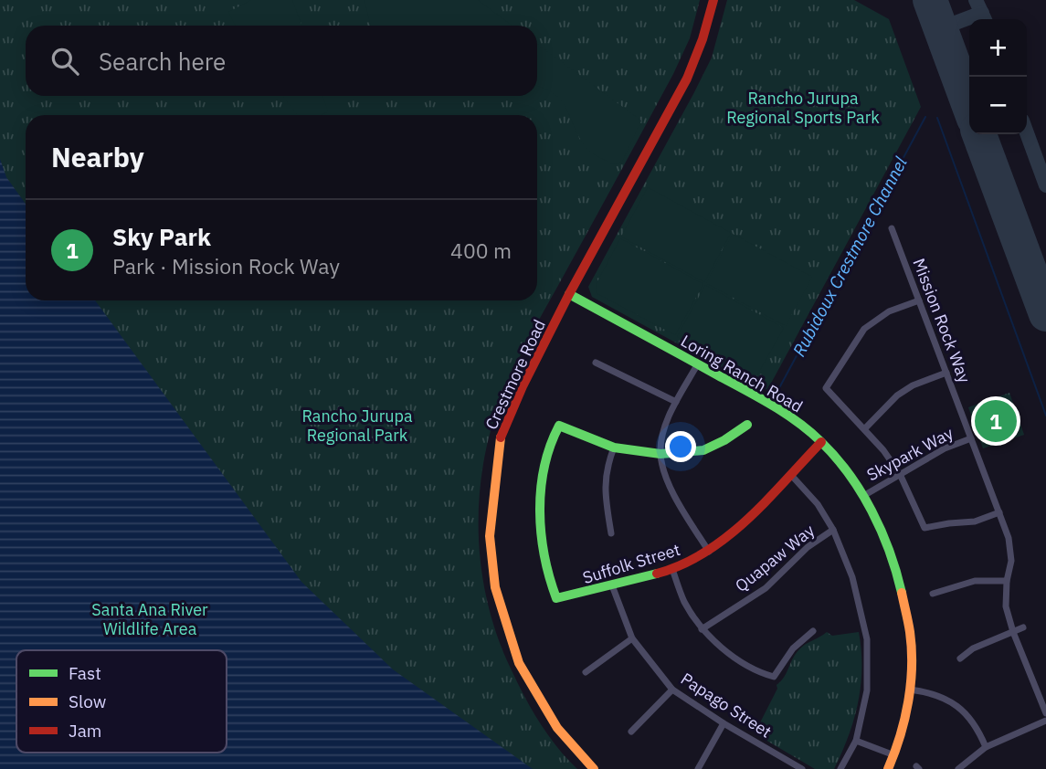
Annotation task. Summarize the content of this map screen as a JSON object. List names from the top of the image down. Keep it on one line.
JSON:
{"streets":{"street":["Mission Rock Way","Loring Ranch Road","Crestmore Road","Skypark Way","Quapaw Way","Suffolk Street","Papago Street"]},"crossings":[["Mission Rock Way","Skypark Way"],["Loring Ranch Road","Crestmore Road"],["Loring Ranch Road","Skypark Way"],["Loring Ranch Road","Suffolk Street"],["Suffolk Street","Papago Street"]],"water":["Rubidoux Crestmore Channel"],"parks":["Rancho Jurupa Regional Sports Park","Rancho Jurupa Regional Park","Santa Ana River Wildlife Area"],"legend":["Fast","Slow","Jam"],"page":{"map_buttons":["+","−"],"search":"Search here","heading":"Nearby","list":[{"mark":"1","name":"Sky Park","note":"Park · Mission Rock Way","value":"400 m"}],"pins":"1"}}
